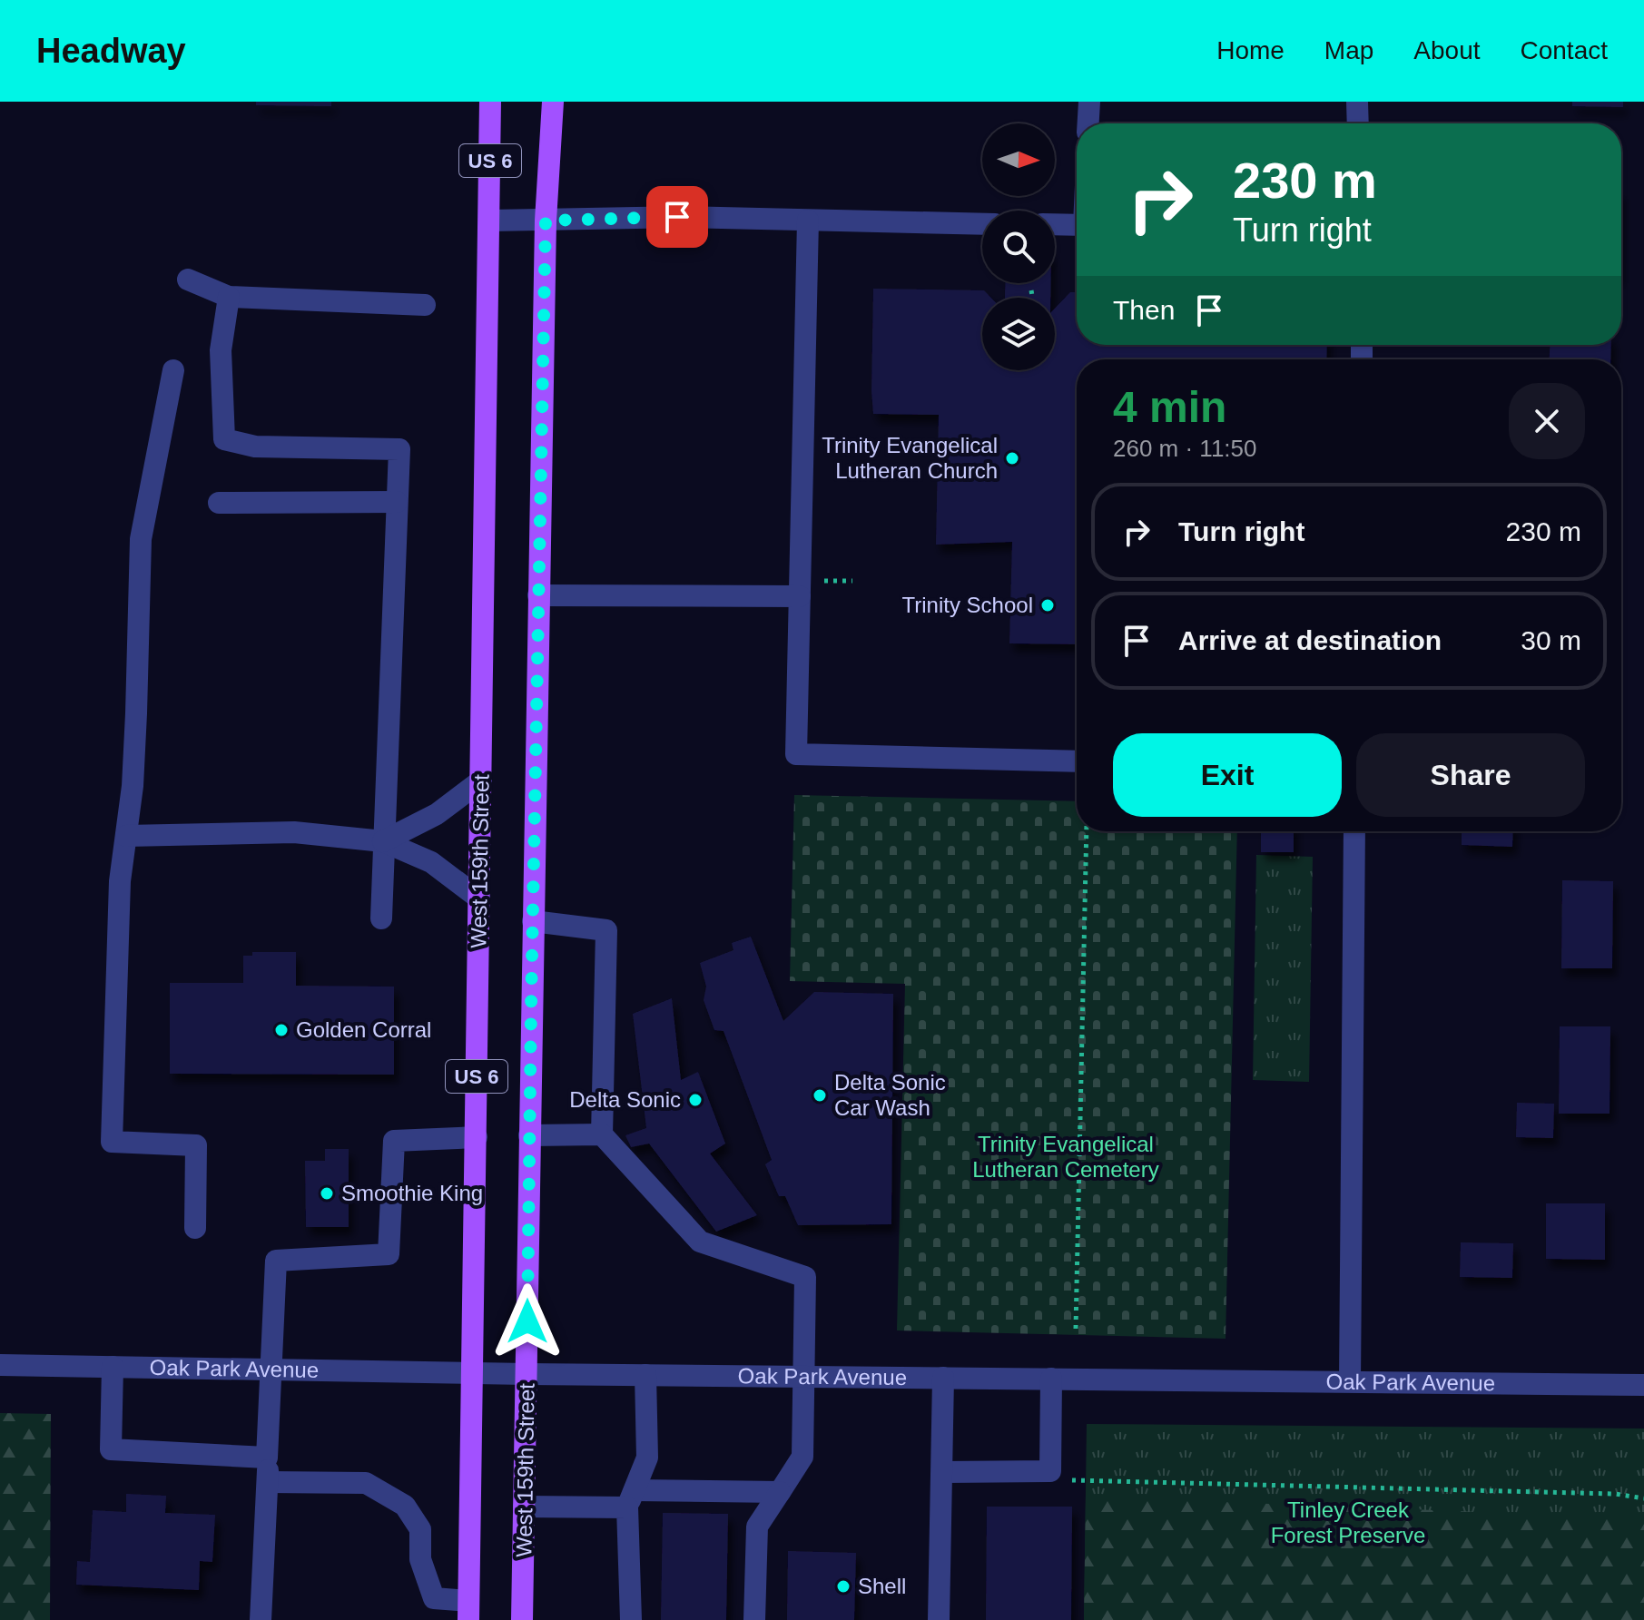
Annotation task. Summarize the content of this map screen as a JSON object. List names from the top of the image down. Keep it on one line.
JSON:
{"streets":{"main road":["US 6","West 159th Street"],"street":["Oak Park Avenue"]},"crossings":[["West 159th Street","Oak Park Avenue"]],"parks":["Trinity Evangelical Lutheran Cemetery","Tinley Creek Forest Preserve"],"places":["Trinity Evangelical Lutheran Church","Trinity School","Golden Corral","Delta Sonic Car Wash","Delta Sonic","Smoothie King","Shell"],"north":"right","page":{"header":"Headway","nav":["Home","Map","About","Contact"],"turn":["230 m","Turn right"],"then":"Then","heading":["4 min","260 m · 11:50"],"list":[{"name":"Turn right","value":"230 m"},{"name":"Arrive at destination","value":"30 m"}],"buttons":["Exit","Share"]}}
